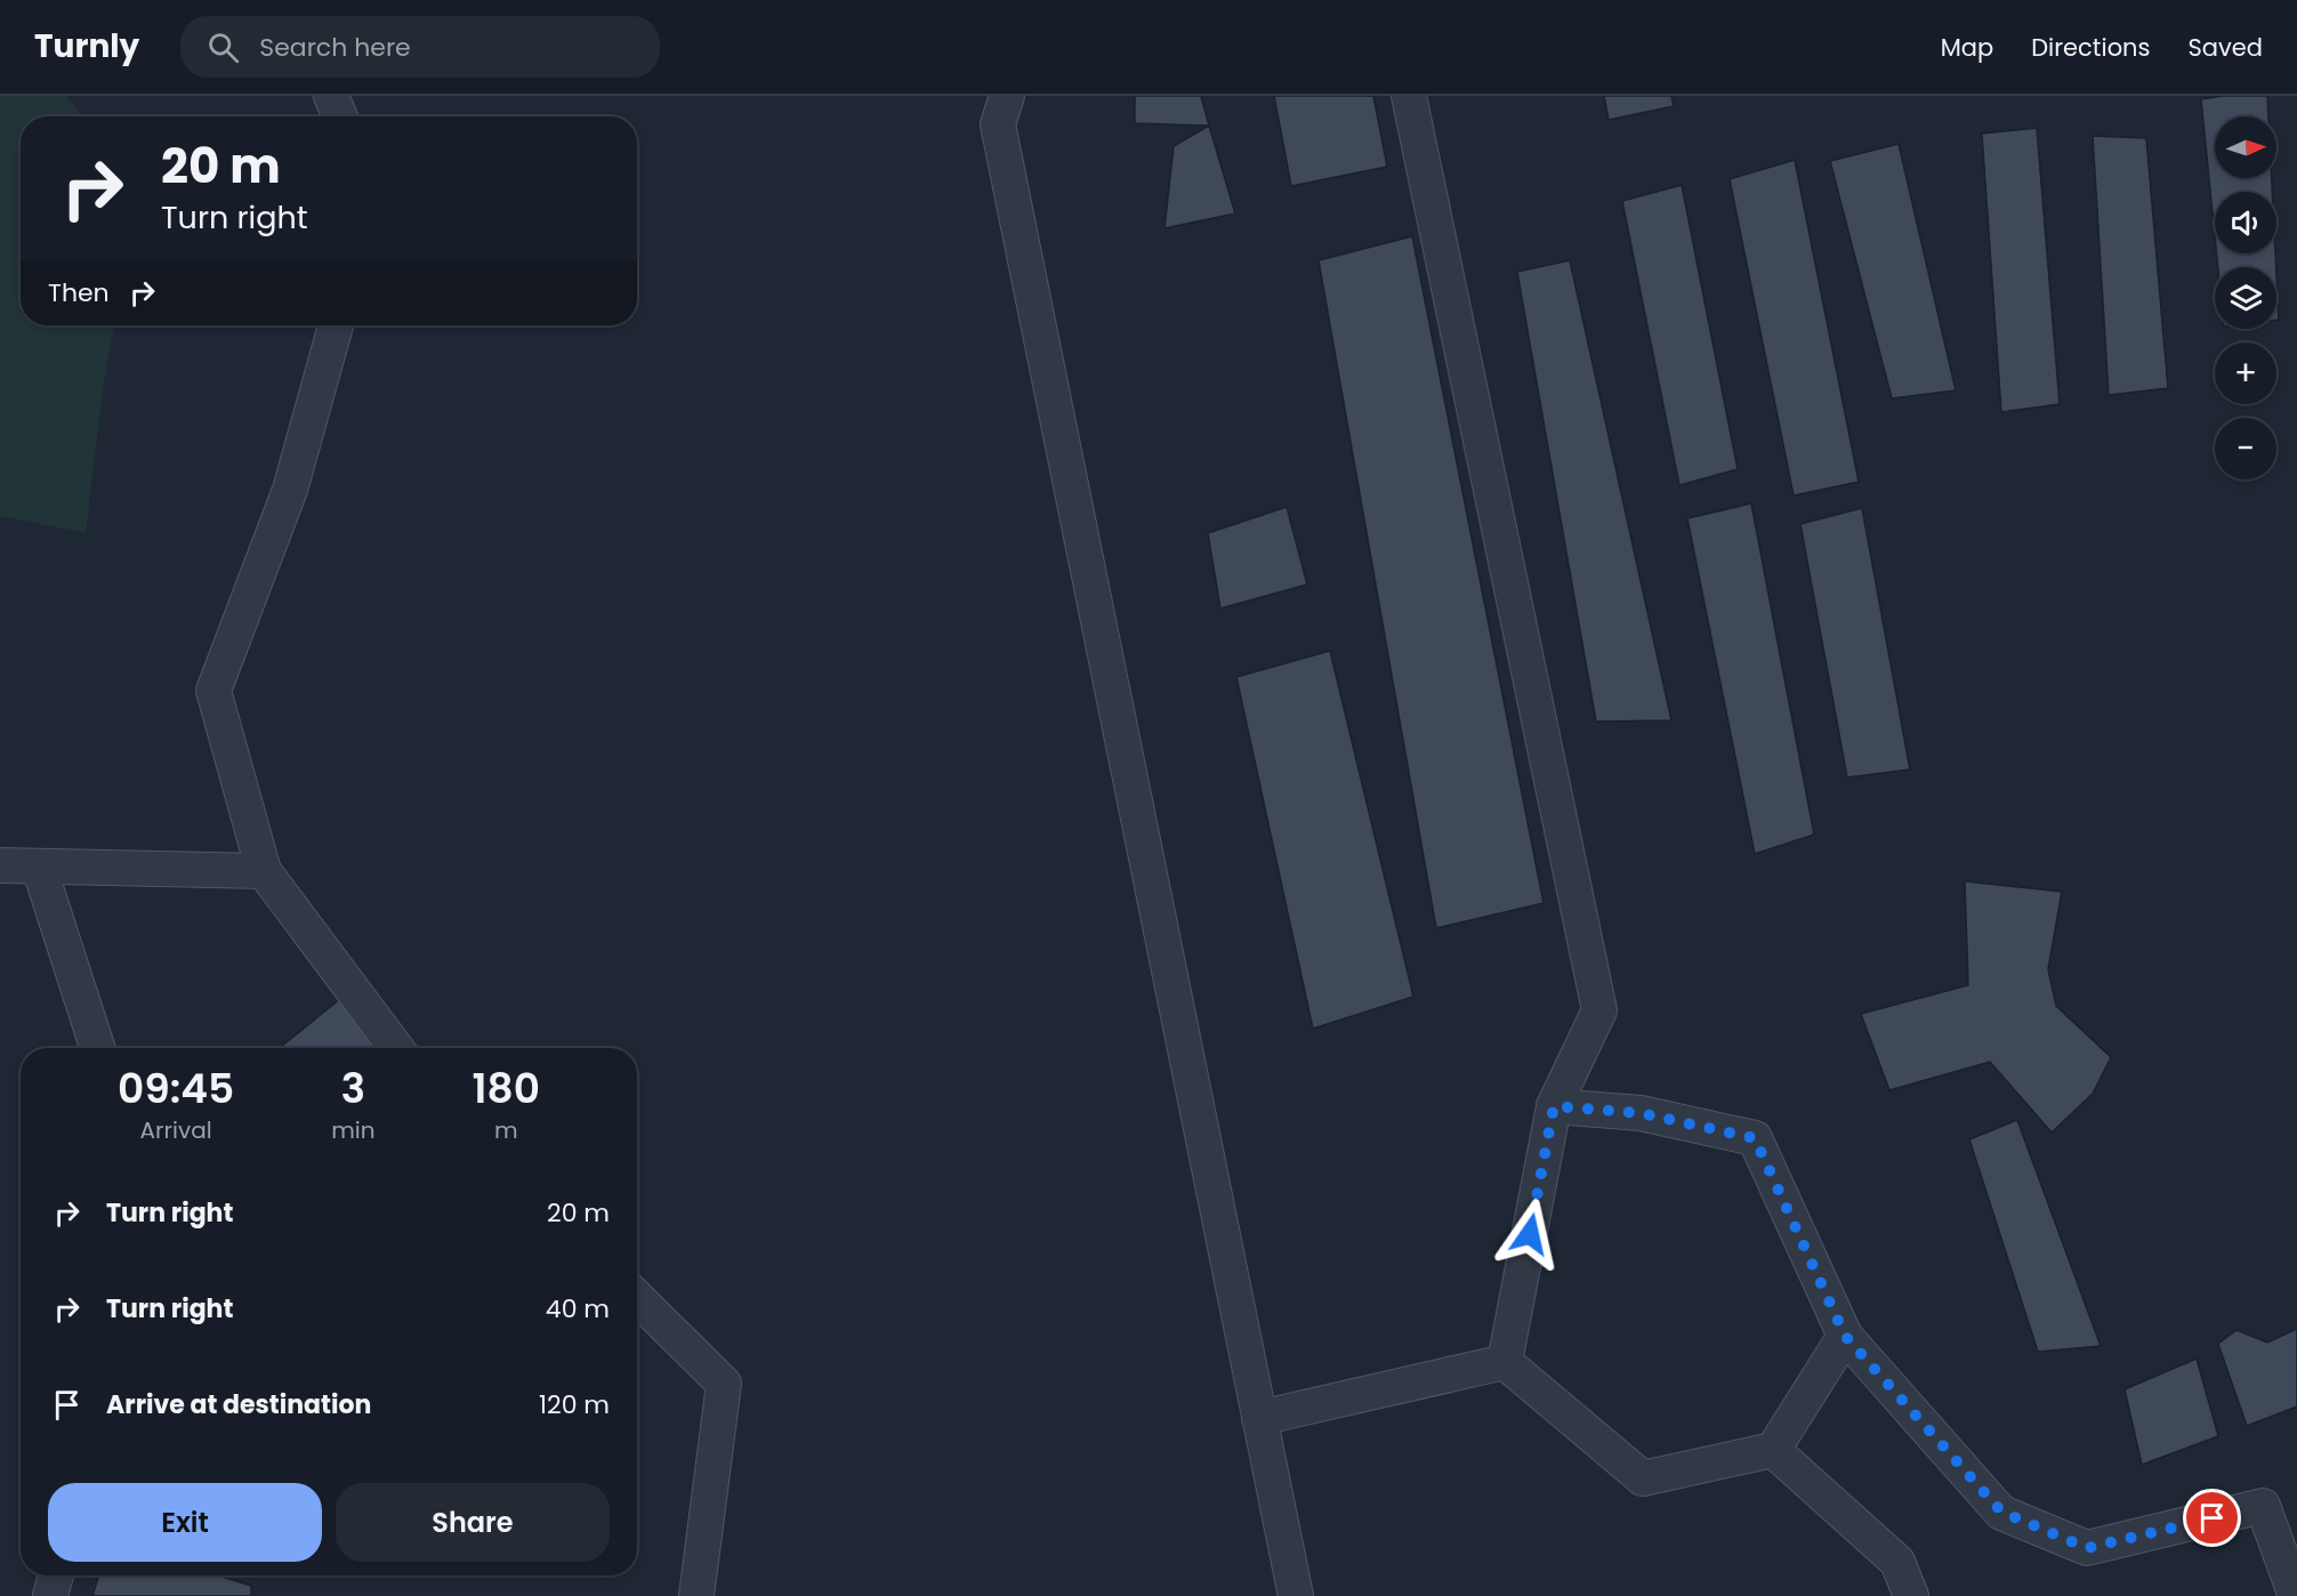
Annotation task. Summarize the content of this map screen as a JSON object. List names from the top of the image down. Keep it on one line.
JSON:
{"north":"right","page":{"header":"Turnly","search":"Search here","nav":["Map","Directions","Saved"],"map_buttons":["+","−"],"turn":["20 m","Turn right"],"then":"Then","eta":["09:45","Arrival","3","min","180","m"],"list":[{"name":"Turn right","value":"20 m"},{"name":"Turn right","value":"40 m"},{"name":"Arrive at destination","value":"120 m"}],"buttons":["Exit","Share"]}}
